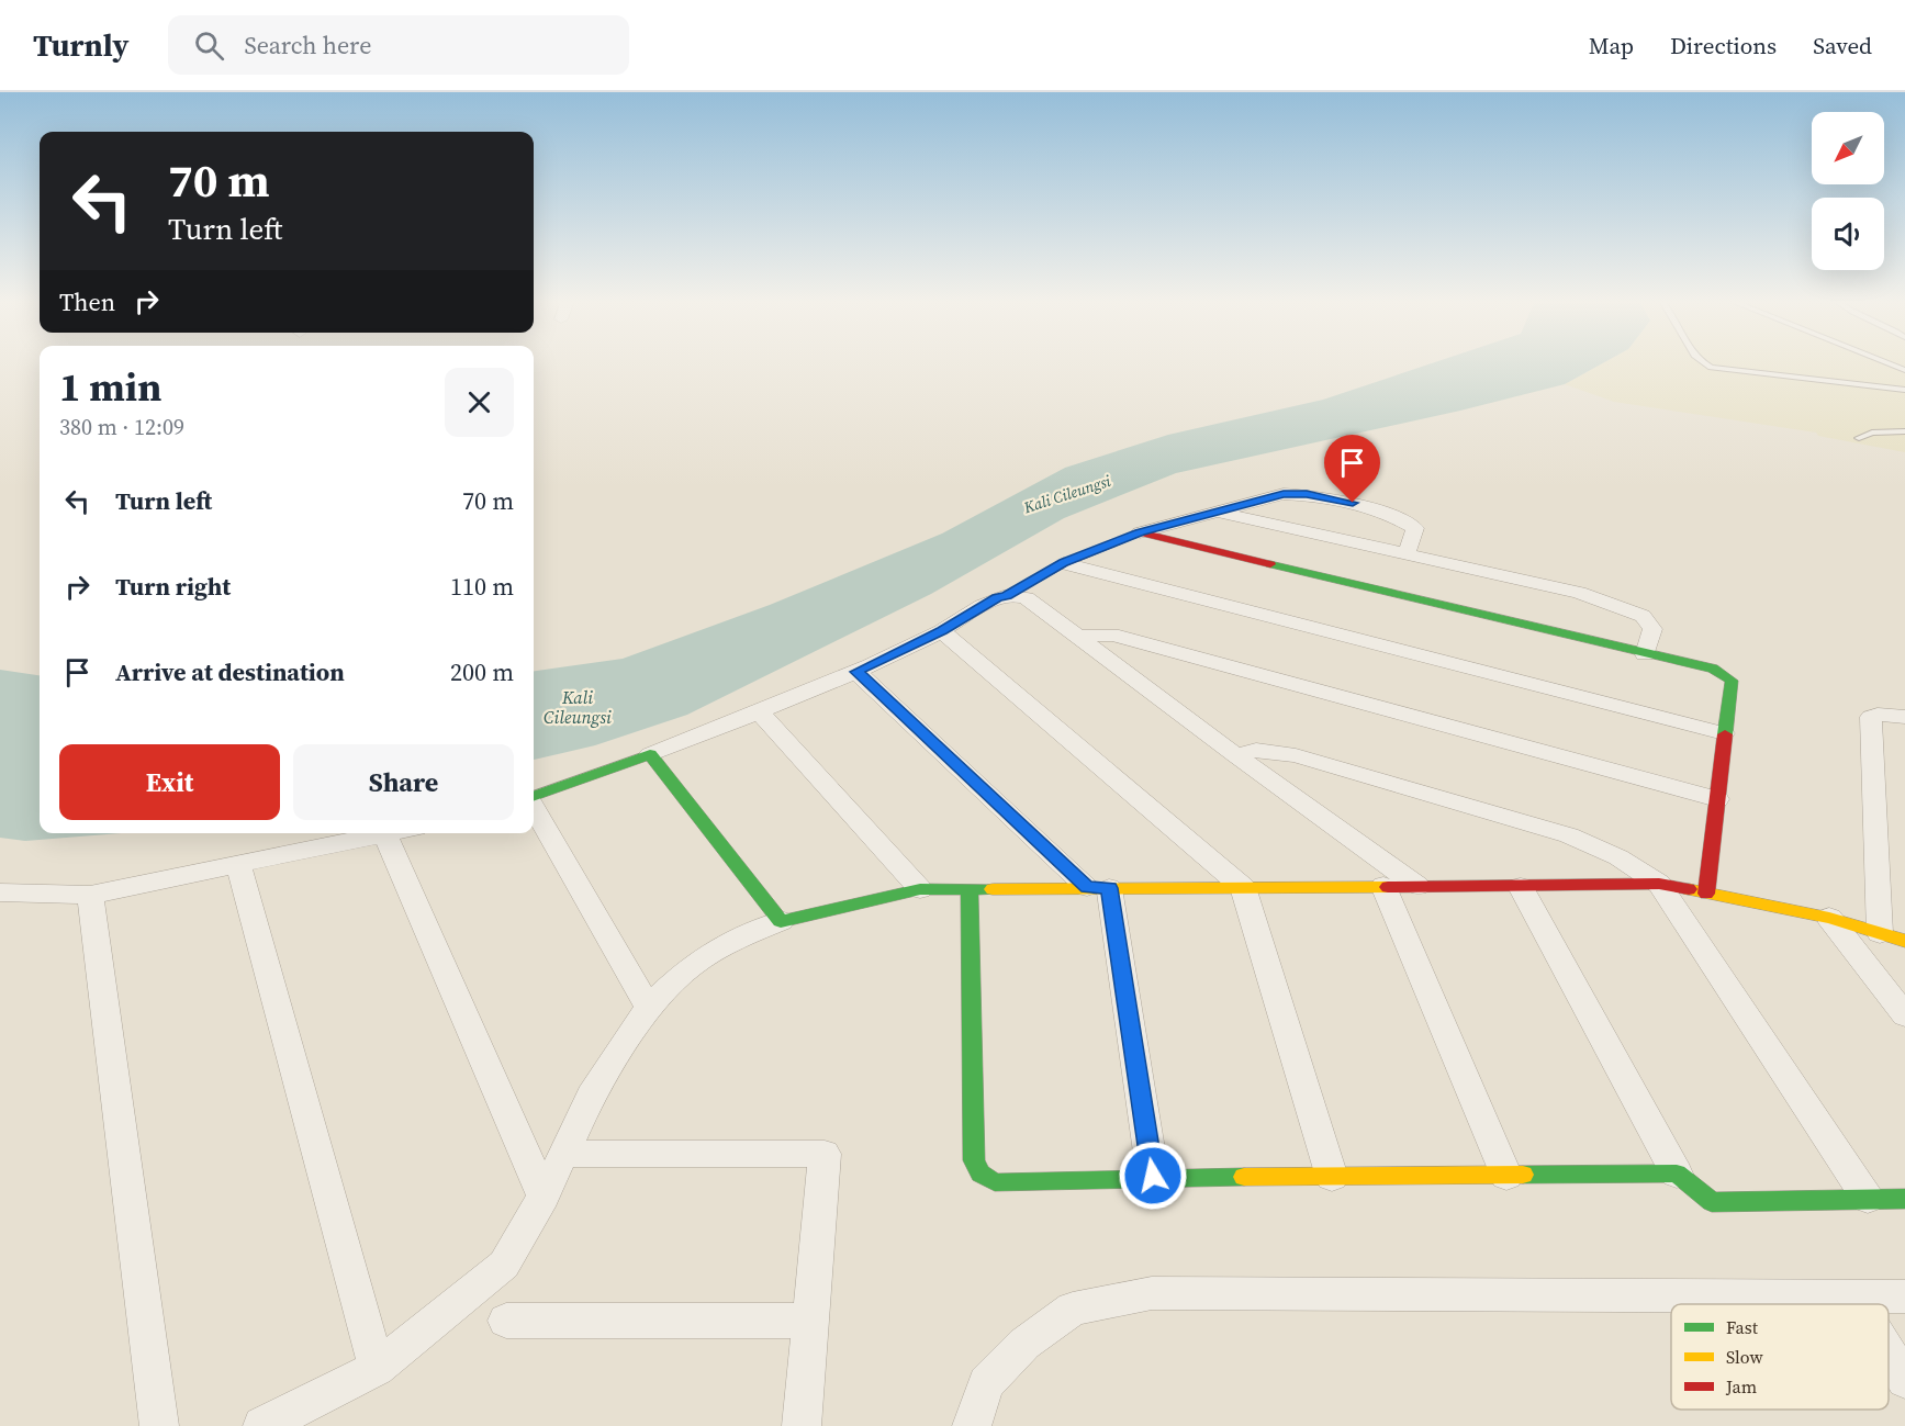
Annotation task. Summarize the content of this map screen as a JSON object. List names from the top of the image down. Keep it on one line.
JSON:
{"water":["Kali Cileungsi"],"legend":["Fast","Slow","Jam"],"north":"bottom left","page":{"header":"Turnly","search":"Search here","nav":["Map","Directions","Saved"],"turn":["70 m","Turn left"],"then":"Then","heading":["1 min","380 m · 12:09"],"list":[{"name":"Turn left","value":"70 m"},{"name":"Turn right","value":"110 m"},{"name":"Arrive at destination","value":"200 m"}],"buttons":["Exit","Share"]}}
